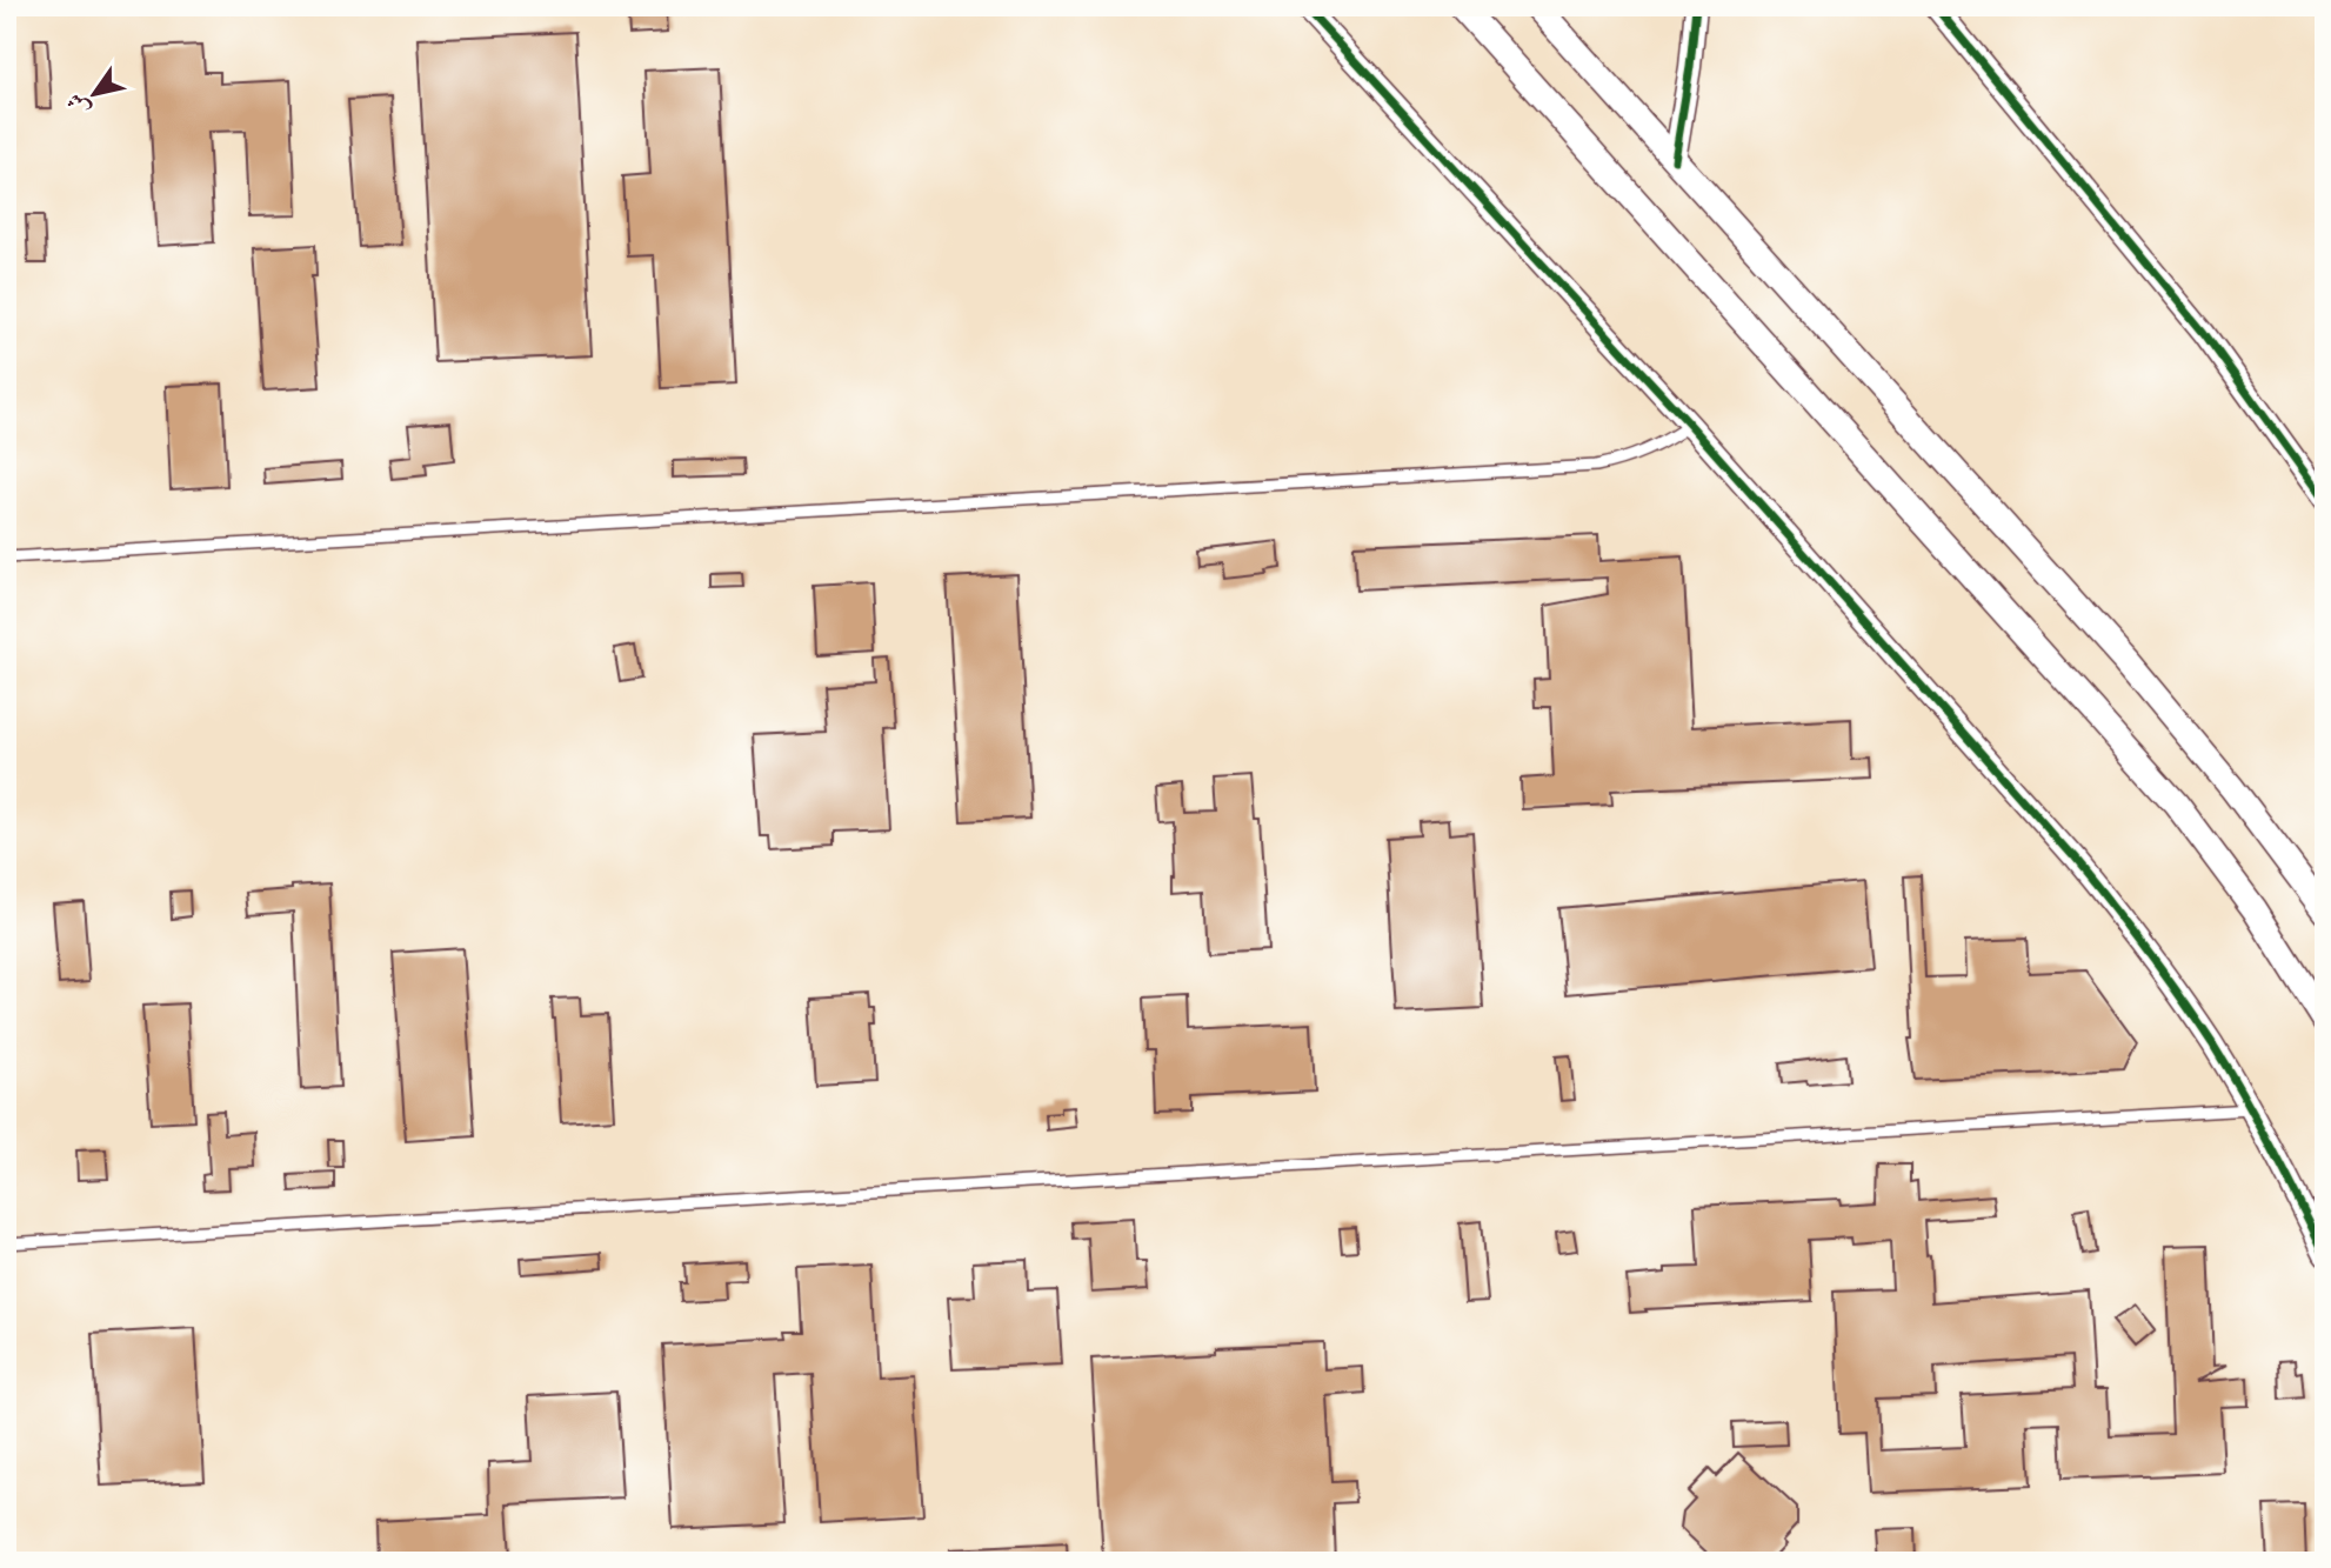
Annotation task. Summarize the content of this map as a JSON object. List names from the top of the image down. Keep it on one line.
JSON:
{"north":"bottom left"}
